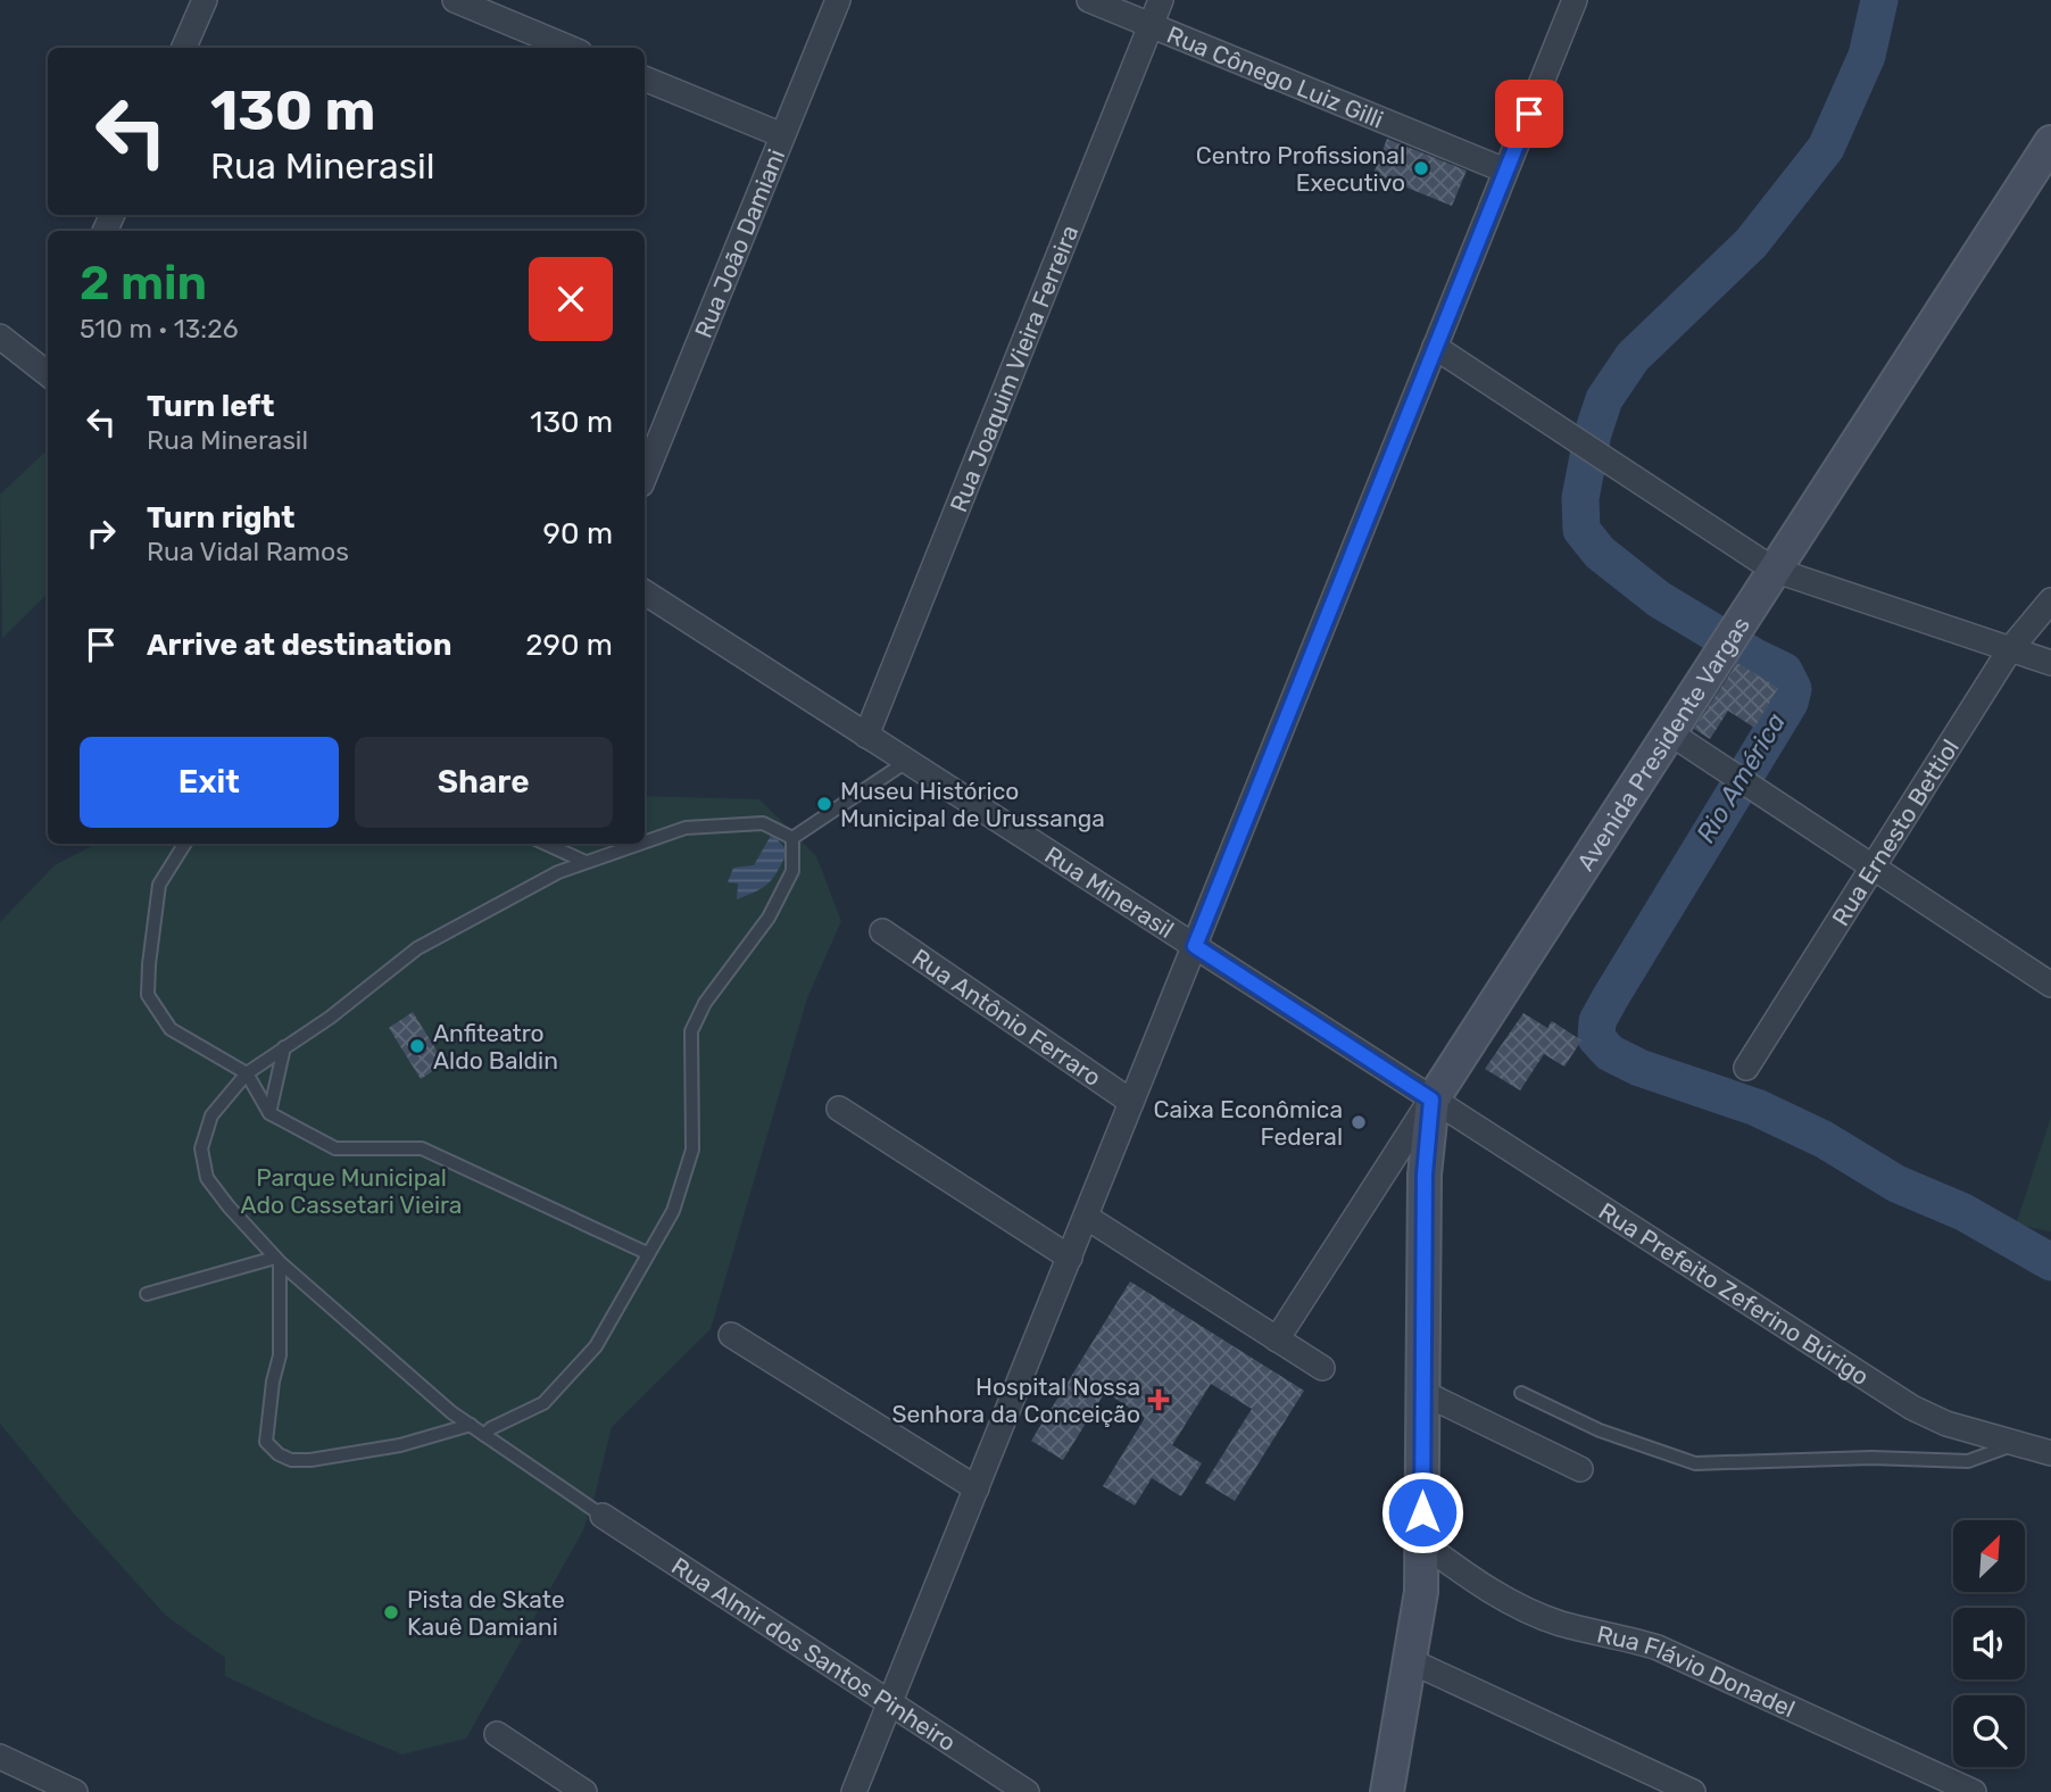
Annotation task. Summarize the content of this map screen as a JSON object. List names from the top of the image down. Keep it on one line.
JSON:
{"streets":{"street":["Rua Cônego Luiz Gilli","Rua João Damiani","Rua Joaquim Vieira Ferreira","Avenida Presidente Vargas","Rua Ernesto Bettiol","Rua Minerasil","Rua Antônio Ferraro","Rua Prefeito Zeferino Búrigo","Rua Almir dos Santos Pinheiro","Rua Flávio Donadel"]},"crossings":[["Rua Cônego Luiz Gilli","Rua Joaquim Vieira Ferreira"],["Rua Joaquim Vieira Ferreira","Rua Minerasil"],["Avenida Presidente Vargas","Rua Minerasil"],["Avenida Presidente Vargas","Rua Prefeito Zeferino Búrigo"],["Rua Minerasil","Rua Prefeito Zeferino Búrigo"]],"water":["Rio América"],"parks":["Parque Municipal Ado Cassetari Vieira"],"places":{"other":["Centro Profissional Executivo","Museu Histórico Municipal de Urussanga","Anfiteatro Aldo Baldin","Caixa Econômica Federal","Pista de Skate Kauê Damiani"],"health":["Hospital Nossa Senhora da Conceição"]},"north":"top right","page":{"turn":["130 m","Rua Minerasil"],"heading":["2 min","510 m · 13:26"],"list":[{"name":"Turn left","note":"Rua Minerasil","value":"130 m"},{"name":"Turn right","note":"Rua Vidal Ramos","value":"90 m"},{"name":"Arrive at destination","value":"290 m"}],"buttons":["Exit","Share"]}}
